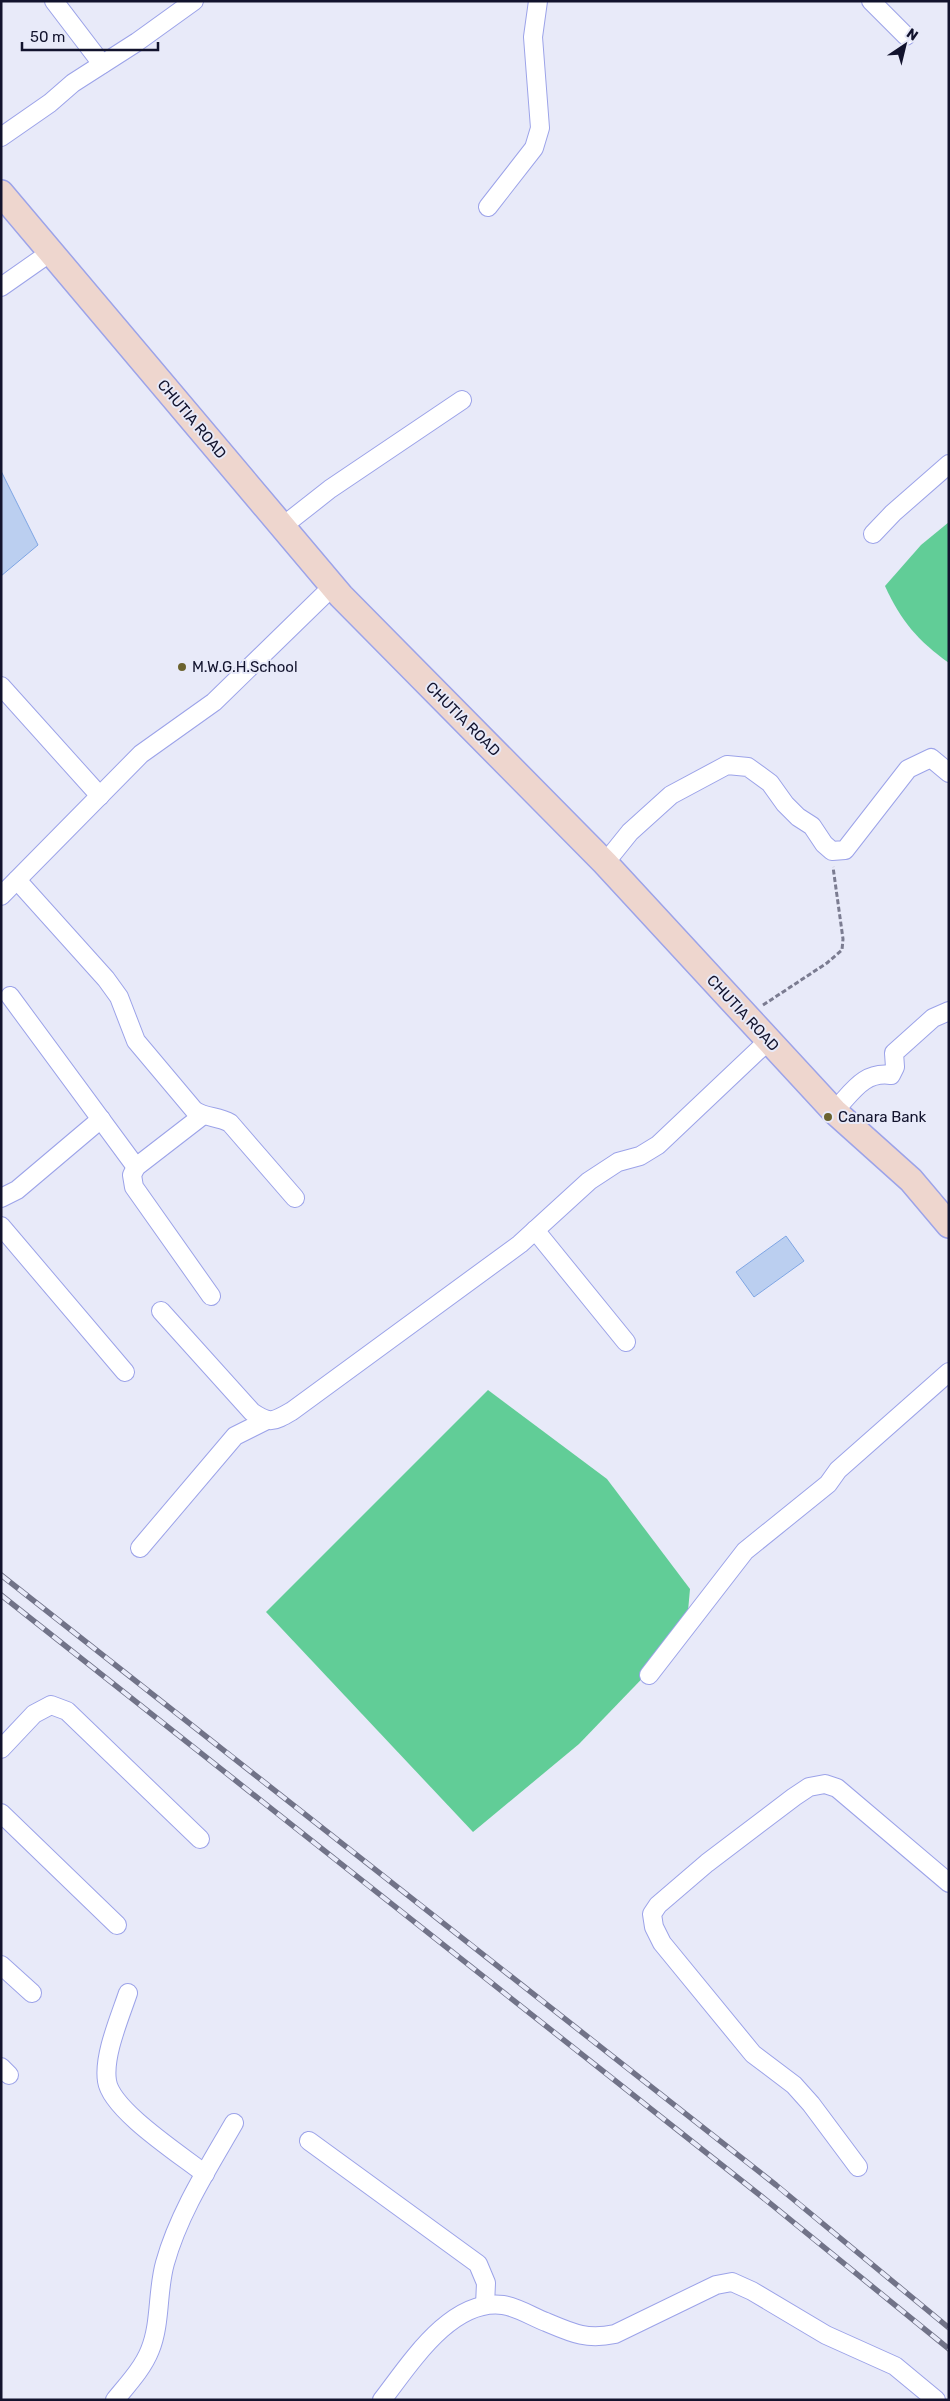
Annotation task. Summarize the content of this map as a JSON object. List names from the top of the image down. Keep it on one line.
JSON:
{"streets":{"street":["CHUTIA ROAD"]},"places":["M.W.G.H.School","Canara Bank"],"scale_bar":"50 m","north":"top right"}
